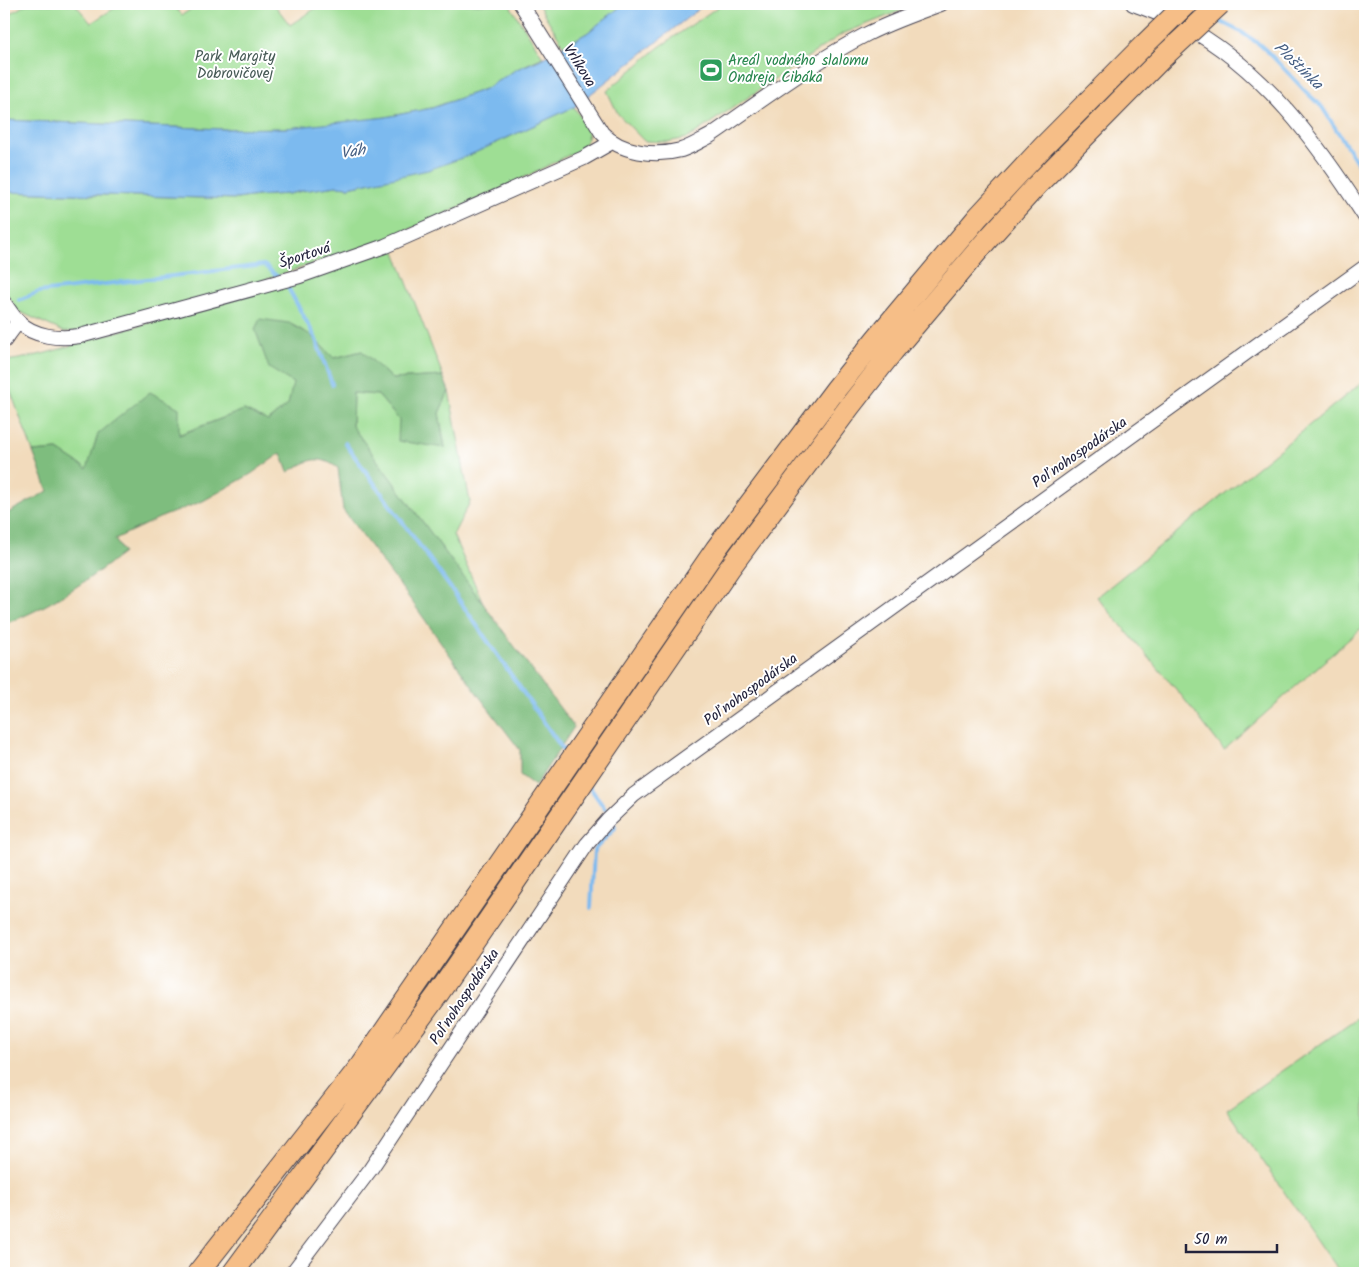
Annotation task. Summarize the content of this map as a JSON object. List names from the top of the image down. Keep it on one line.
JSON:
{"streets":{"street":["Vrlíkova","Športová","Poľnohospodárska"]},"crossings":[["Vrlíkova","Športová"]],"water":["Ploštínka","Váh"],"parks":["Park Margity Dobrovičovej"],"places":{"sports":["Areál vodného slalomu Ondreja Cibáka"]},"scale_bar":"50 m"}
